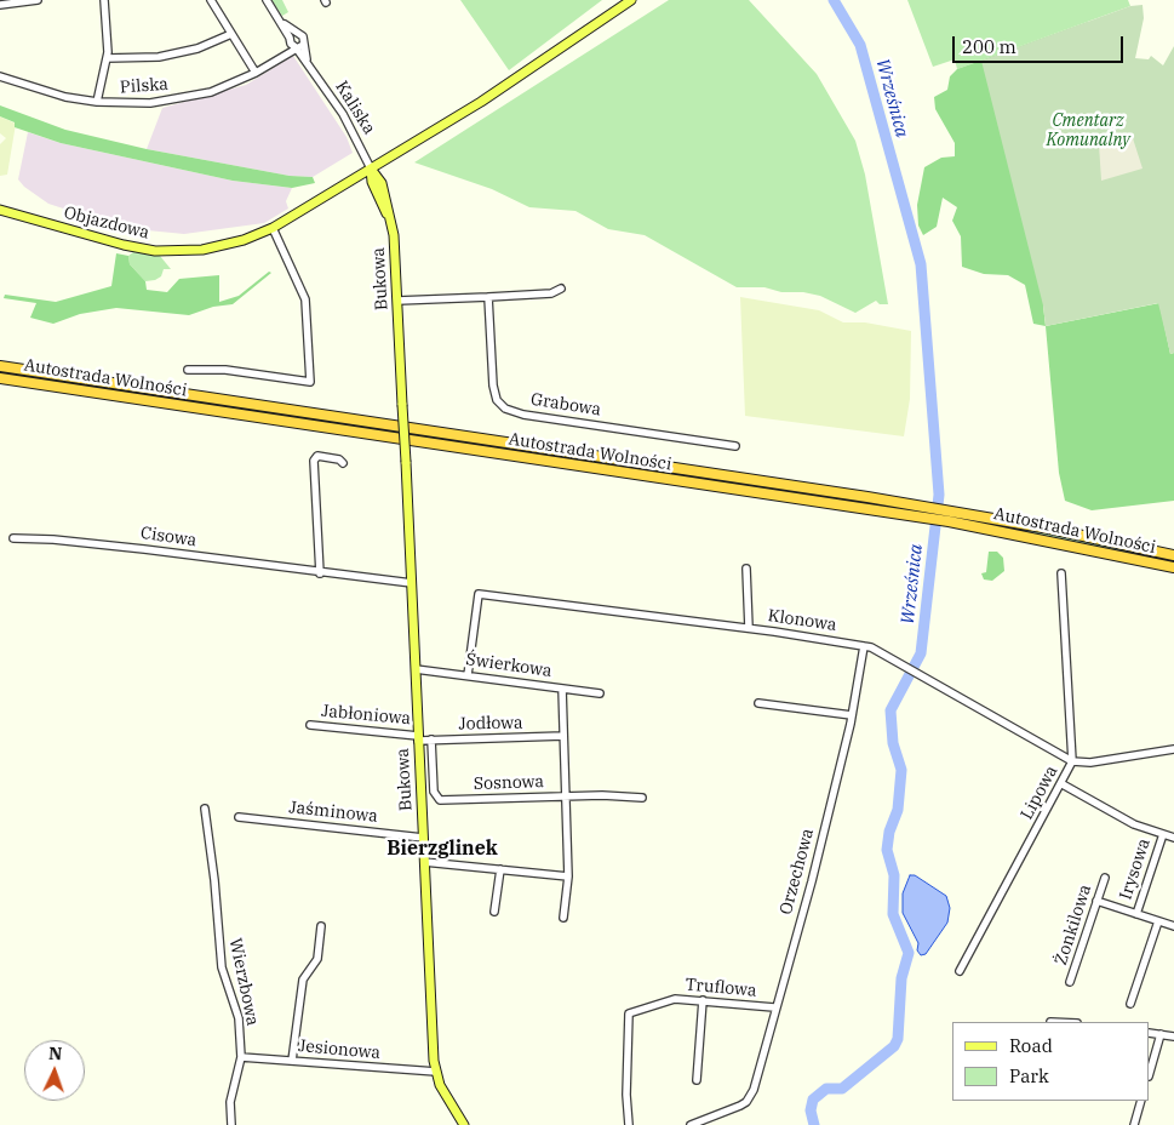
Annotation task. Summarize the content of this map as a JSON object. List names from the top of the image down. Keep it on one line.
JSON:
{"streets":{"highway":["Autostrada Wolności"],"main road":["Objazdowa","Bukowa"],"street":["Pilska","Kaliska","Grabowa","Cisowa","Klonowa","Świerkowa","Jabłoniowa","Jodłowa","Sosnowa","Lipowa","Jaśminowa","Irysowa","Orzechowa","Żonkilowa","Wierzbowa","Truflowa","Jesionowa"]},"crossings":[["Pilska","Kaliska"],["Kaliska","Objazdowa"],["Kaliska","Bukowa"],["Objazdowa","Bukowa"],["Bukowa","Cisowa"],["Bukowa","Świerkowa"],["Bukowa","Jabłoniowa"],["Bukowa","Jodłowa"],["Bukowa","Jaśminowa"],["Bukowa","Jesionowa"],["Klonowa","Świerkowa"],["Klonowa","Lipowa"],["Klonowa","Orzechowa"],["Jabłoniowa","Jodłowa"],["Jodłowa","Sosnowa"],["Orzechowa","Truflowa"],["Wierzbowa","Jesionowa"]],"districts":["Bierzglinek"],"water":["Wrześnica"],"parks":["Cmentarz Komunalny"],"legend":["Road","Park"],"scale_bar":"200 m","north":"top"}
